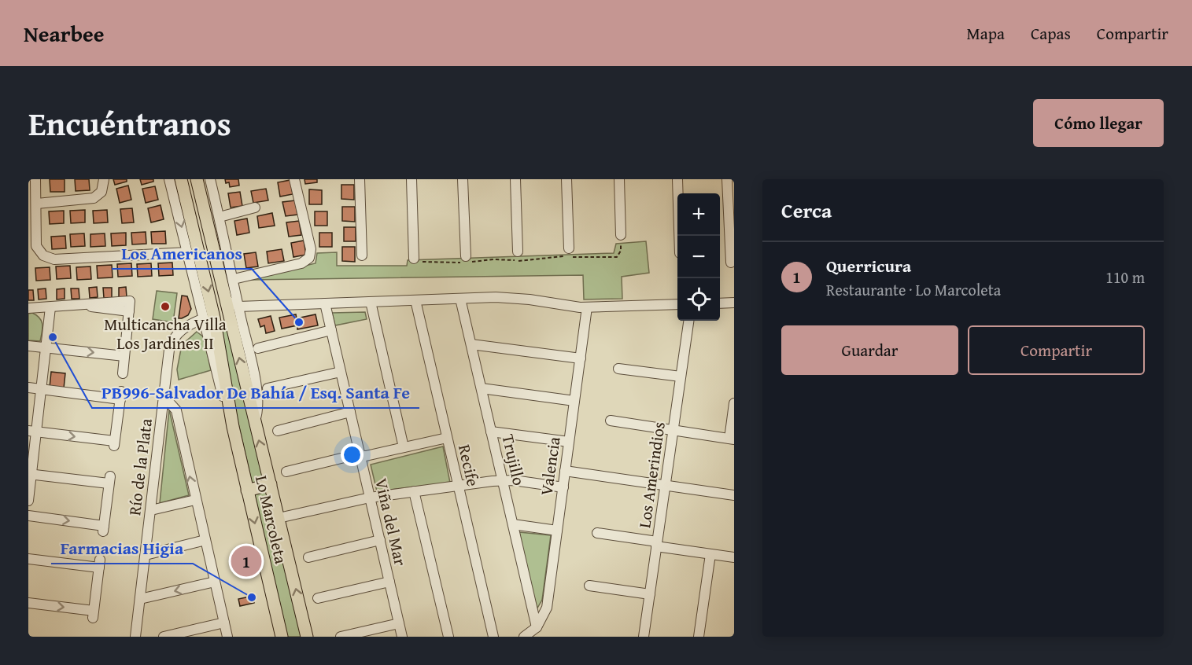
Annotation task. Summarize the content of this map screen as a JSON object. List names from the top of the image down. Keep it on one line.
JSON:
{"streets":{"main road":["Lo Marcoleta"],"street":["Trujillo","Recife","Valencia","Río de la Plata","Los Amerindios","Viña del Mar"]},"crossings":[["Trujillo","Valencia"],["Río de la Plata","Lo Marcoleta"]],"places":["Multicancha Villa Los Jardines II","Los Americanos","PB996-Salvador De Bahía / Esq. Santa Fe","Farmacias Higia"],"page":{"header":"Nearbee","nav":["Mapa","Capas","Compartir"],"title":"Encuéntranos","buttons":["Cómo llegar",["Guardar","Compartir"]],"heading":"Cerca","map_buttons":["+","−"],"list":[{"mark":"1","name":"Querricura","note":"Restaurante · Lo Marcoleta","value":"110 m"}],"pins":"1"}}
